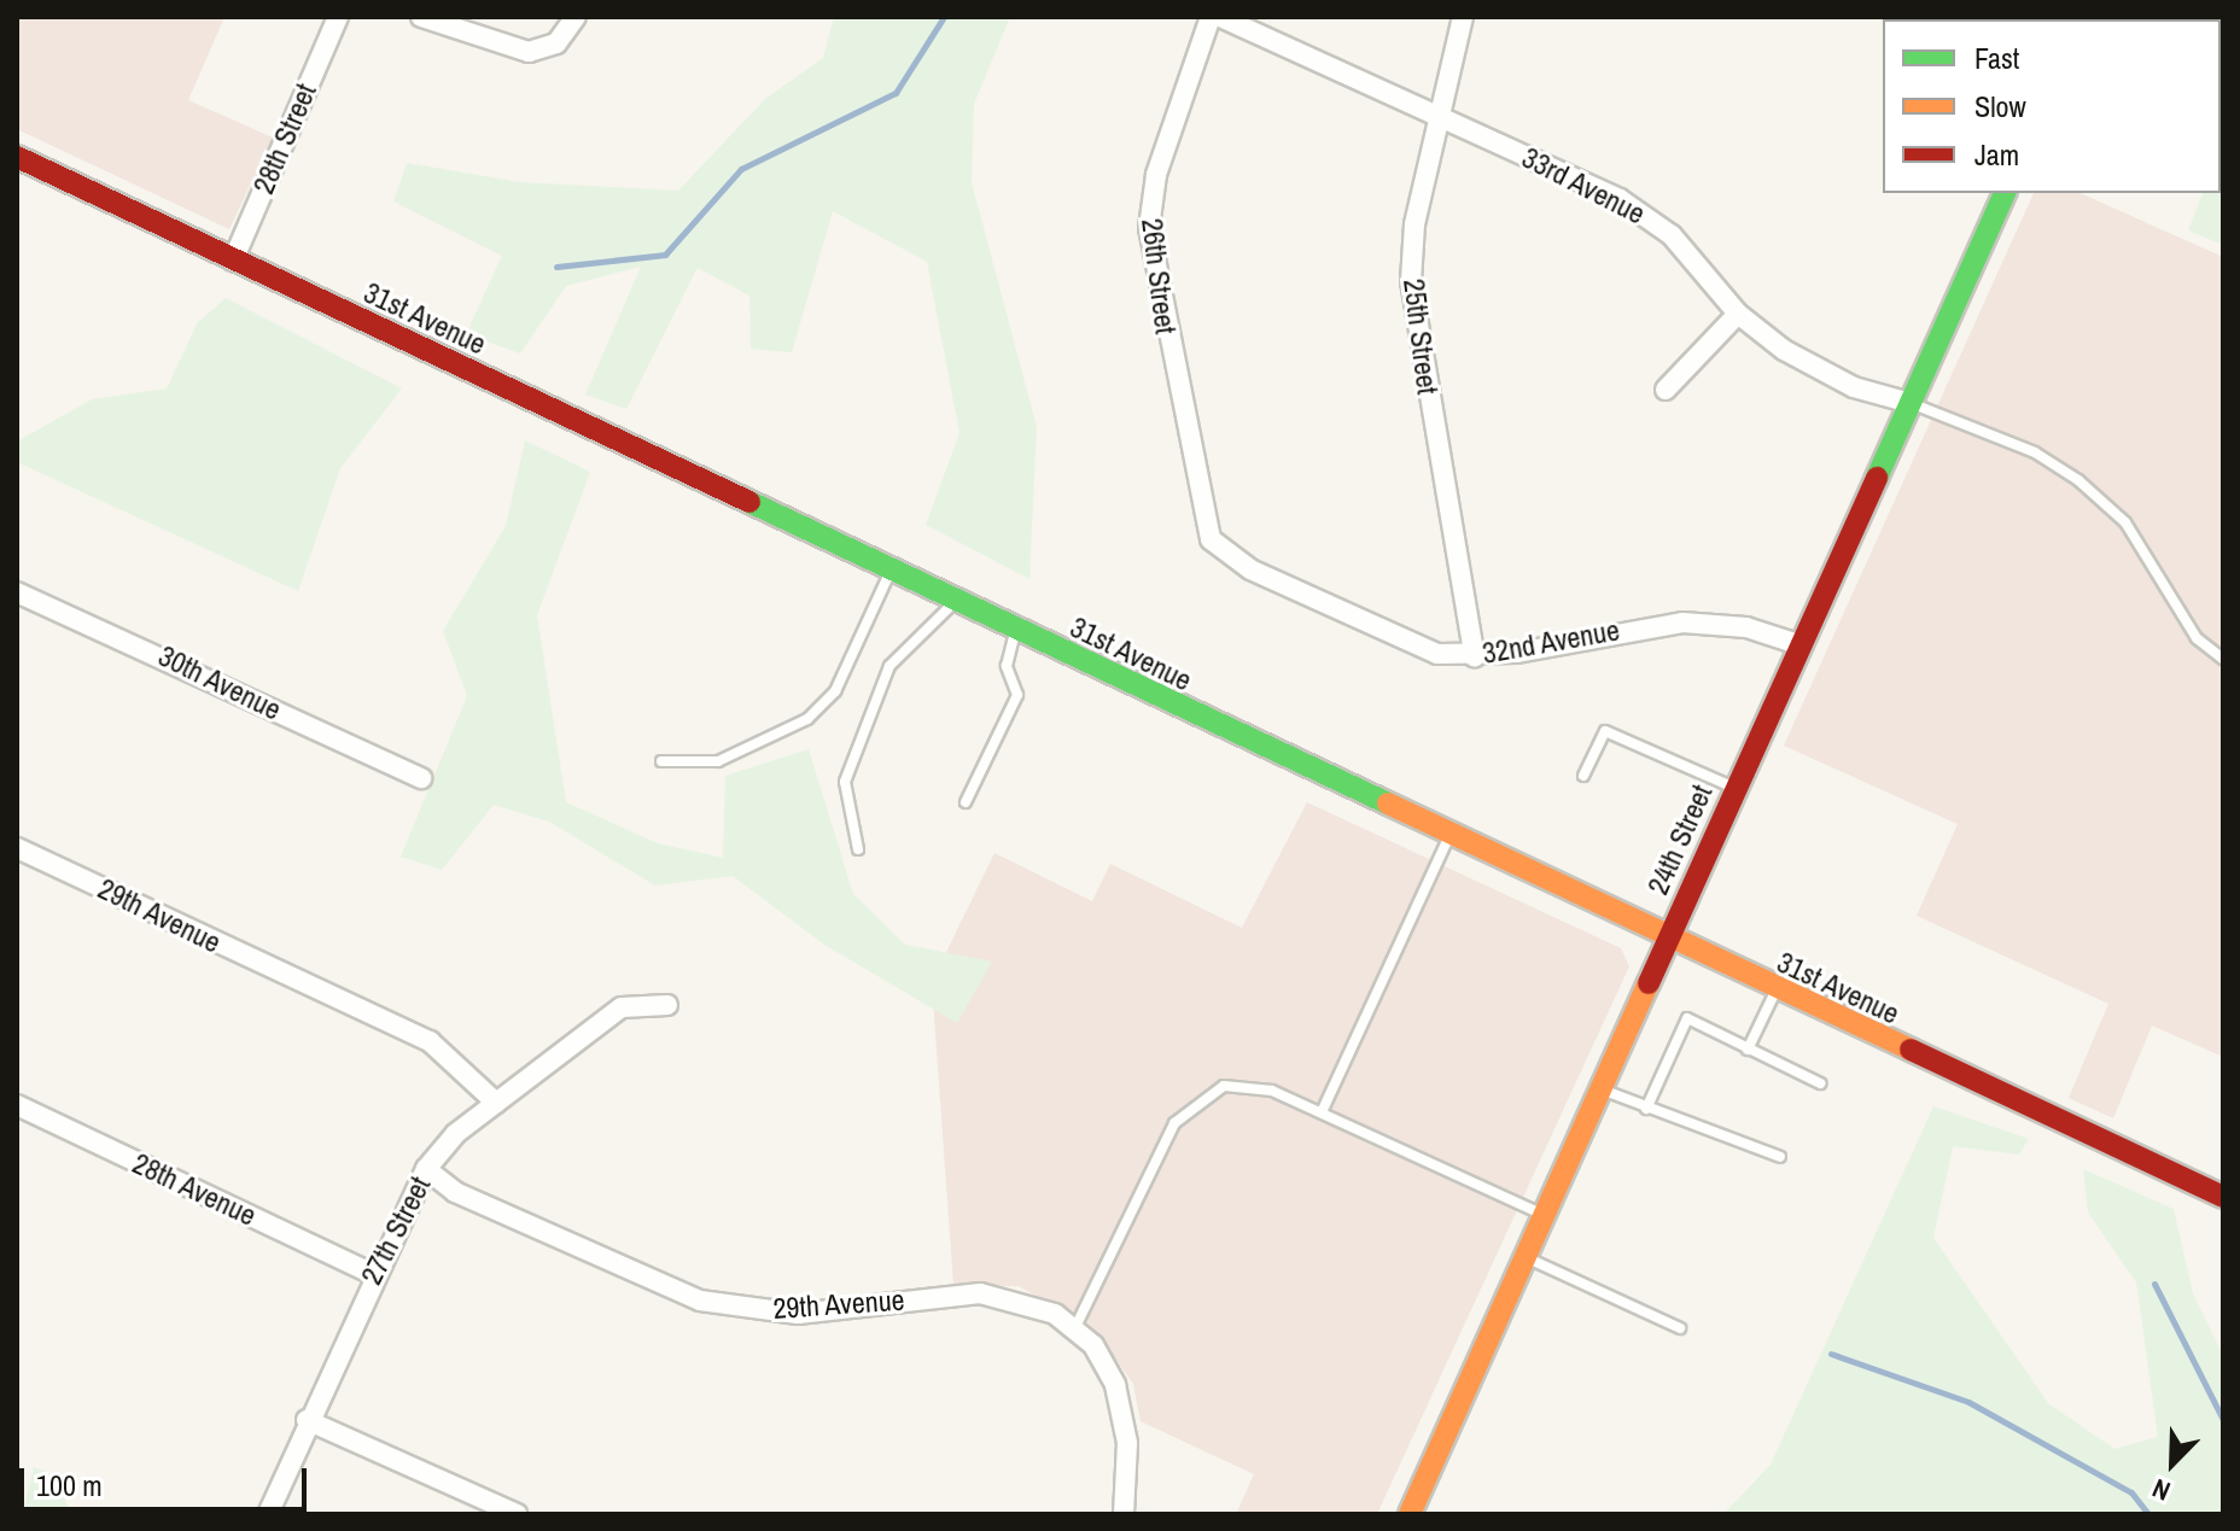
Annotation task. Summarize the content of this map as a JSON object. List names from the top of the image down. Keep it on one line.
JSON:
{"streets":{"street":["28th Street","33rd Avenue","26th Street","31st Avenue","25th Street","32nd Avenue","30th Avenue","24th Street","29th Avenue","28th Avenue","27th Street"]},"crossings":[["28th Street","31st Avenue"],["33rd Avenue","25th Street"],["33rd Avenue","24th Street"],["26th Street","32nd Avenue"],["31st Avenue","24th Street"],["25th Street","32nd Avenue"],["32nd Avenue","24th Street"],["29th Avenue","27th Street"],["28th Avenue","27th Street"]],"legend":["Fast","Slow","Jam"],"scale_bar":"100 m","north":"bottom left"}
